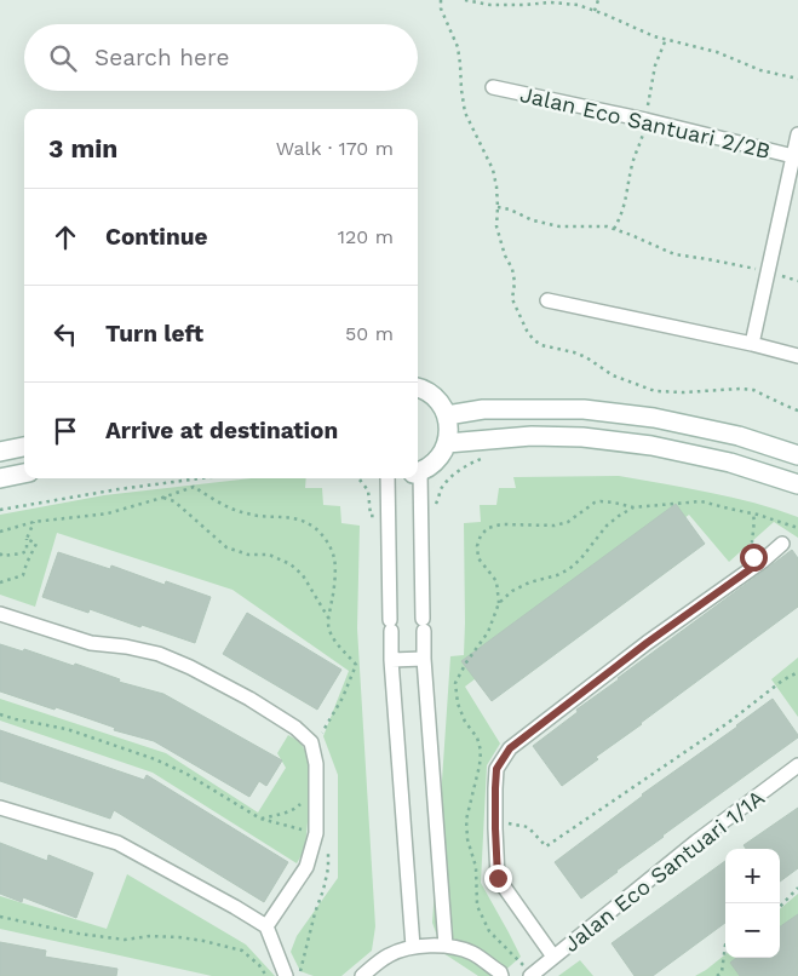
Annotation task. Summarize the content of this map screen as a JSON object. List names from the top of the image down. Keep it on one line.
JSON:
{"streets":{"street":["Jalan Eco Santuari 2/2B","Jalan Eco Santuari 1/1A"]},"page":{"search":"Search here","heading":["3 min","Walk · 170 m"],"list":[["Continue","120 m"],["Turn left","50 m"],"Arrive at destination"],"map_buttons":["+","−"]}}
